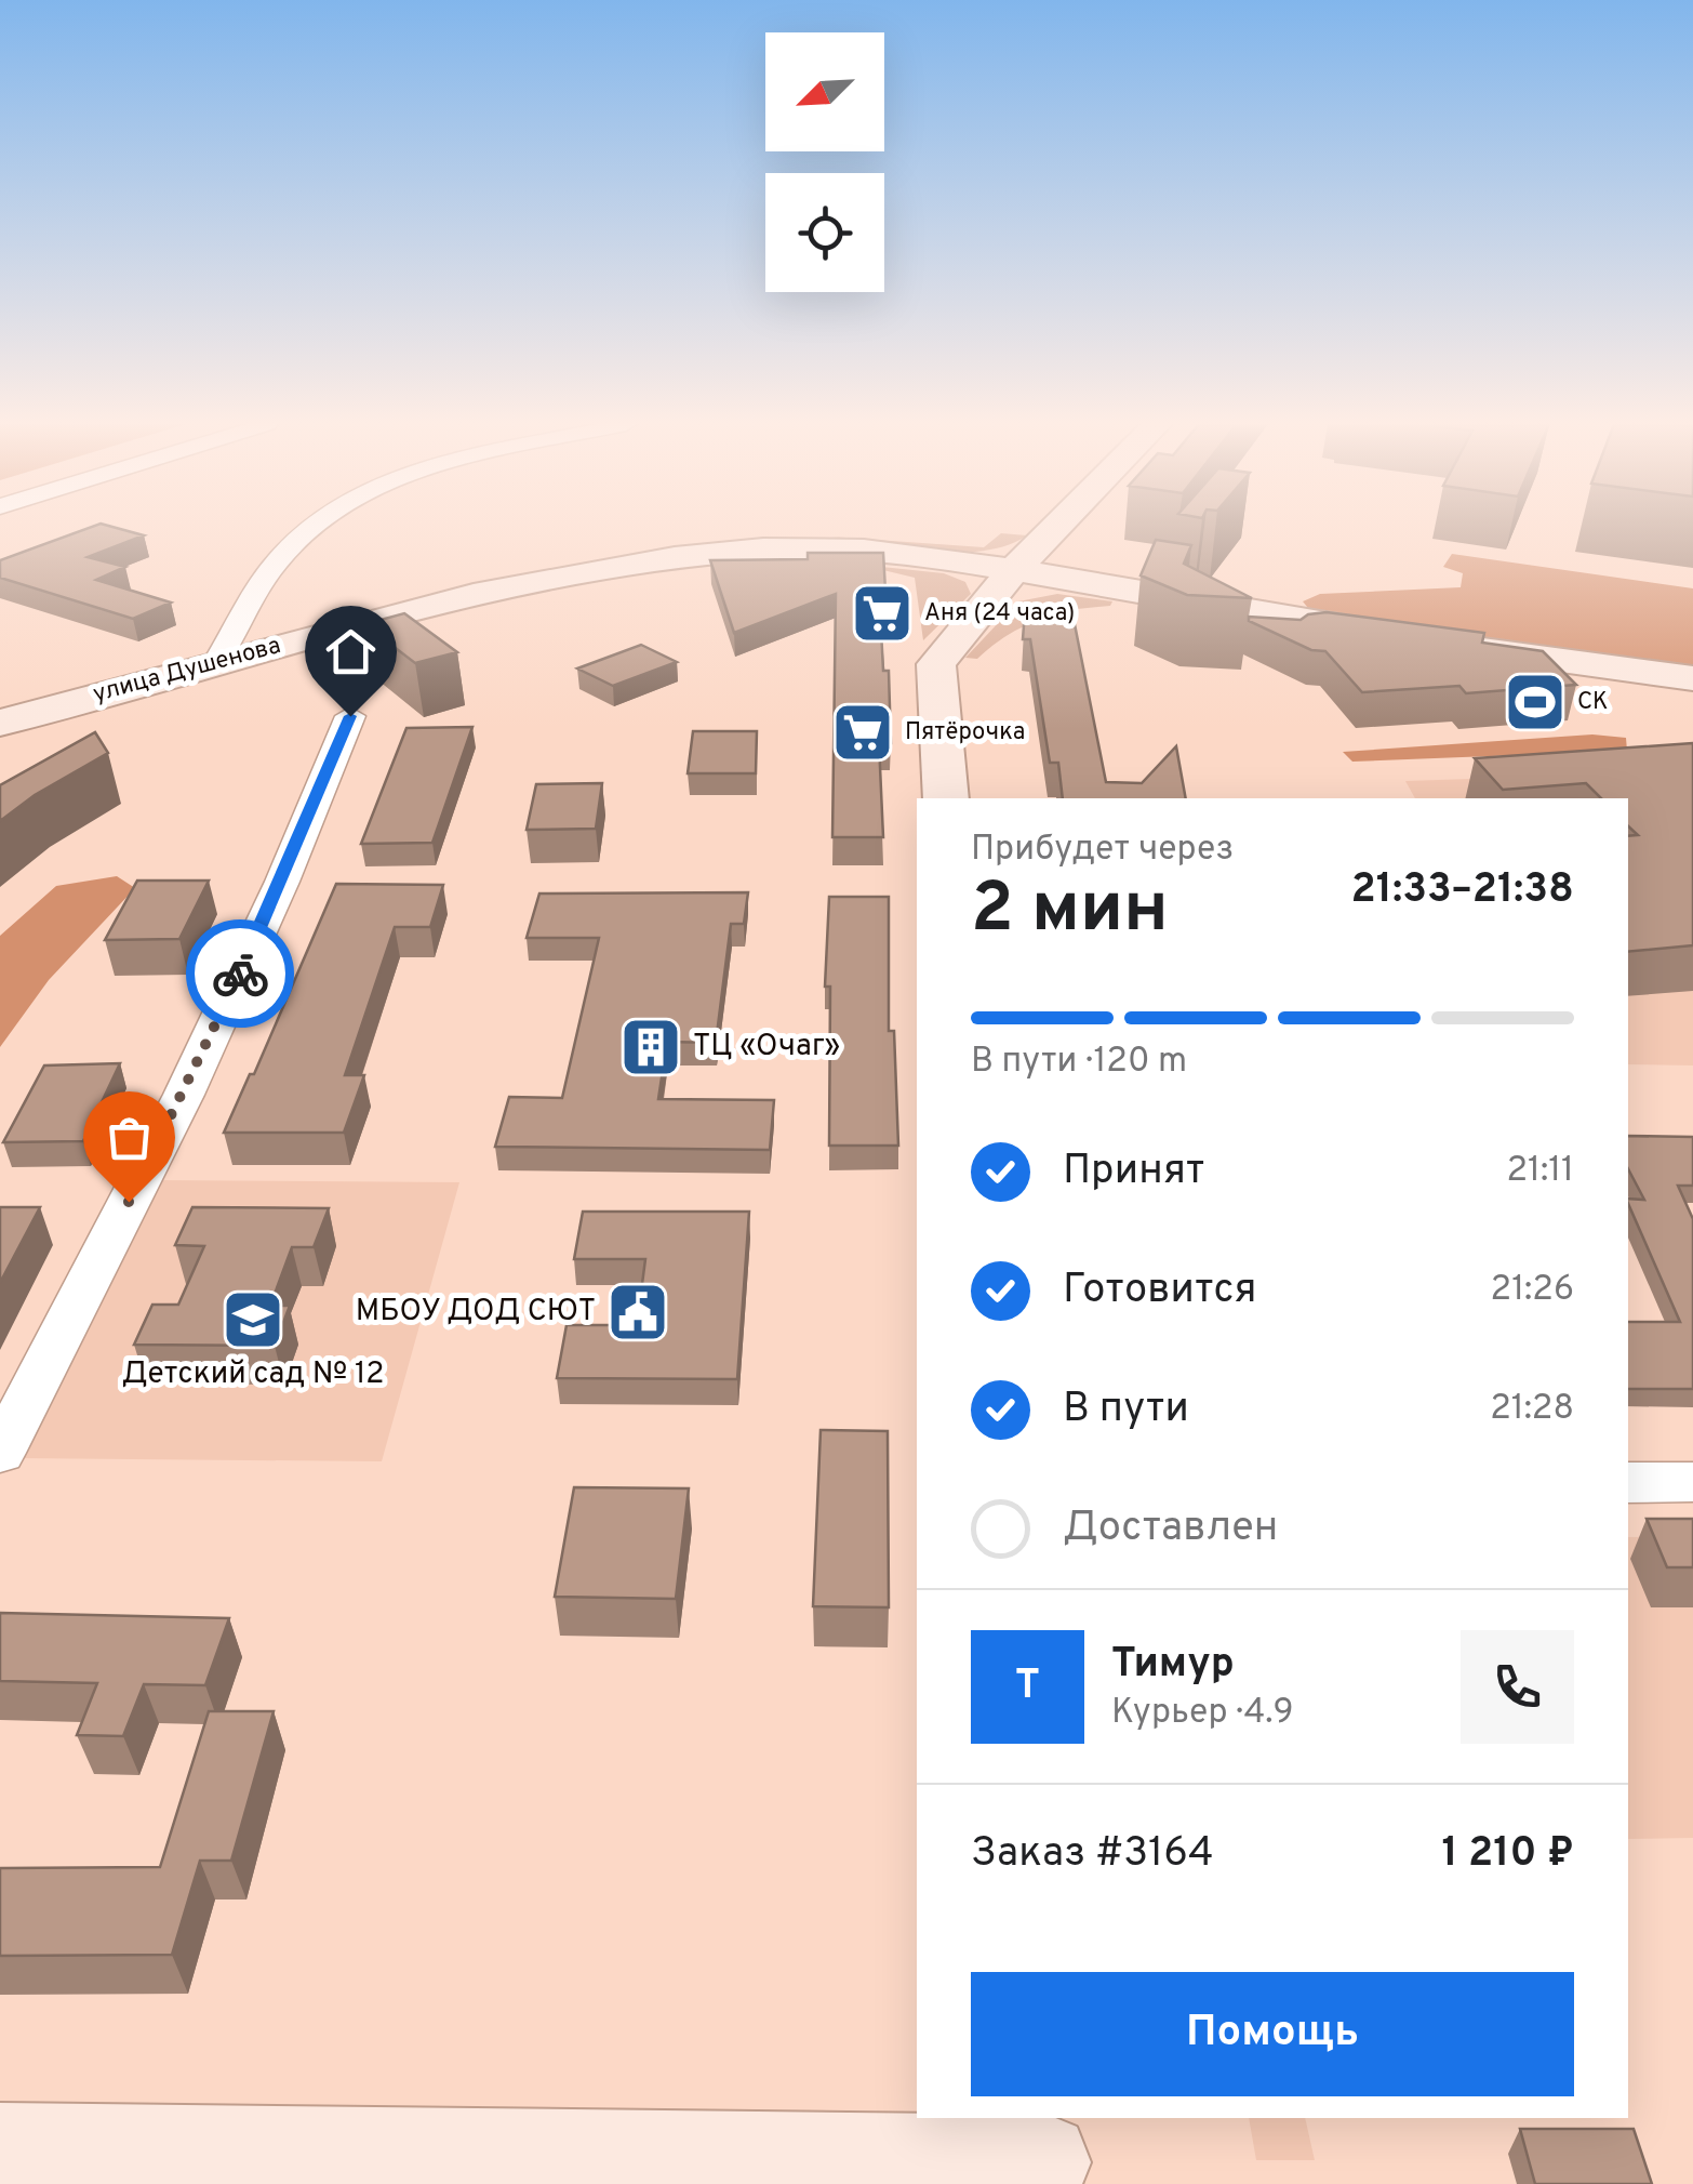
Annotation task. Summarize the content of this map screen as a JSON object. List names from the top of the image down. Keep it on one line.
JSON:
{"streets":{"main road":["улица Душенова"]},"places":{"supermarket":["Аня (24 часа)","Пятёрочка"],"sports":["СК"],"building":["ТЦ «Очаг»"],"public building":["МБОУ ДОД СЮТ"],"school or university":["Детский сад № 12"]},"north":"bottom left","page":{"heading":["2 мин","Прибудет через","21:33–21:38"],"panel":["Тимур","Курьер · 4.9","Заказ #3164","1 210 ₽"],"bar":"В пути · 120 m","list":[["Принят","21:11"],["Готовится","21:26"],["В пути","21:28"],"Доставлен"],"round":"Т","buttons":"Помощь"}}
